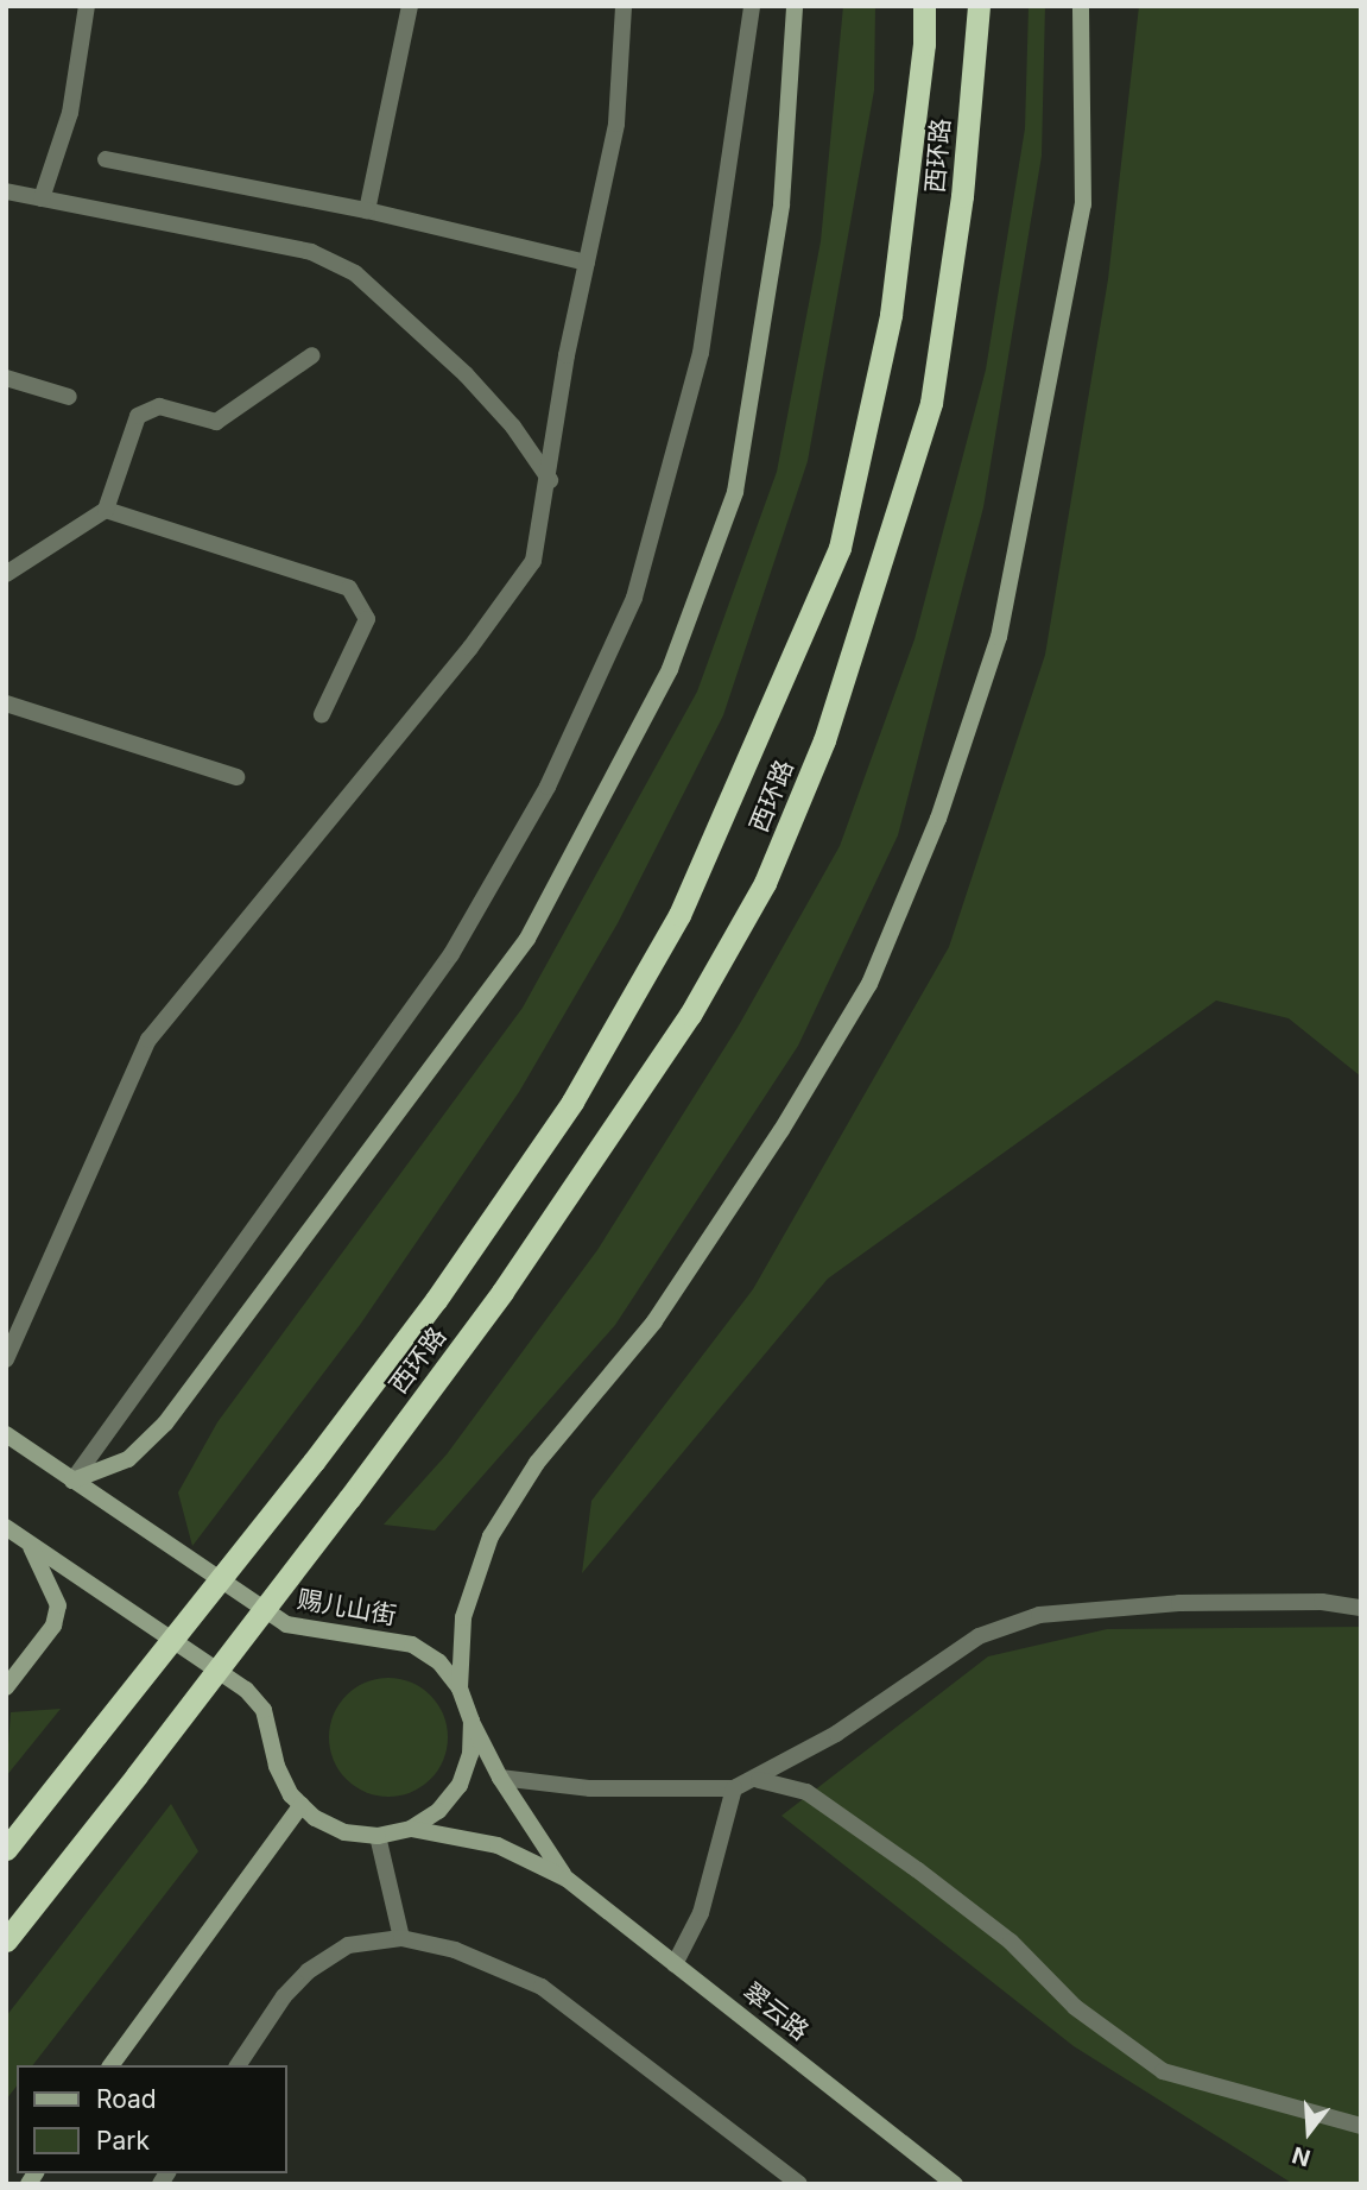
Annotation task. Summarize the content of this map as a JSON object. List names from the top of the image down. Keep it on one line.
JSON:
{"streets":{"highway":["西环路"],"main road":["赐儿山街","翠云路"]},"legend":["Road","Park"],"north":"bottom"}
